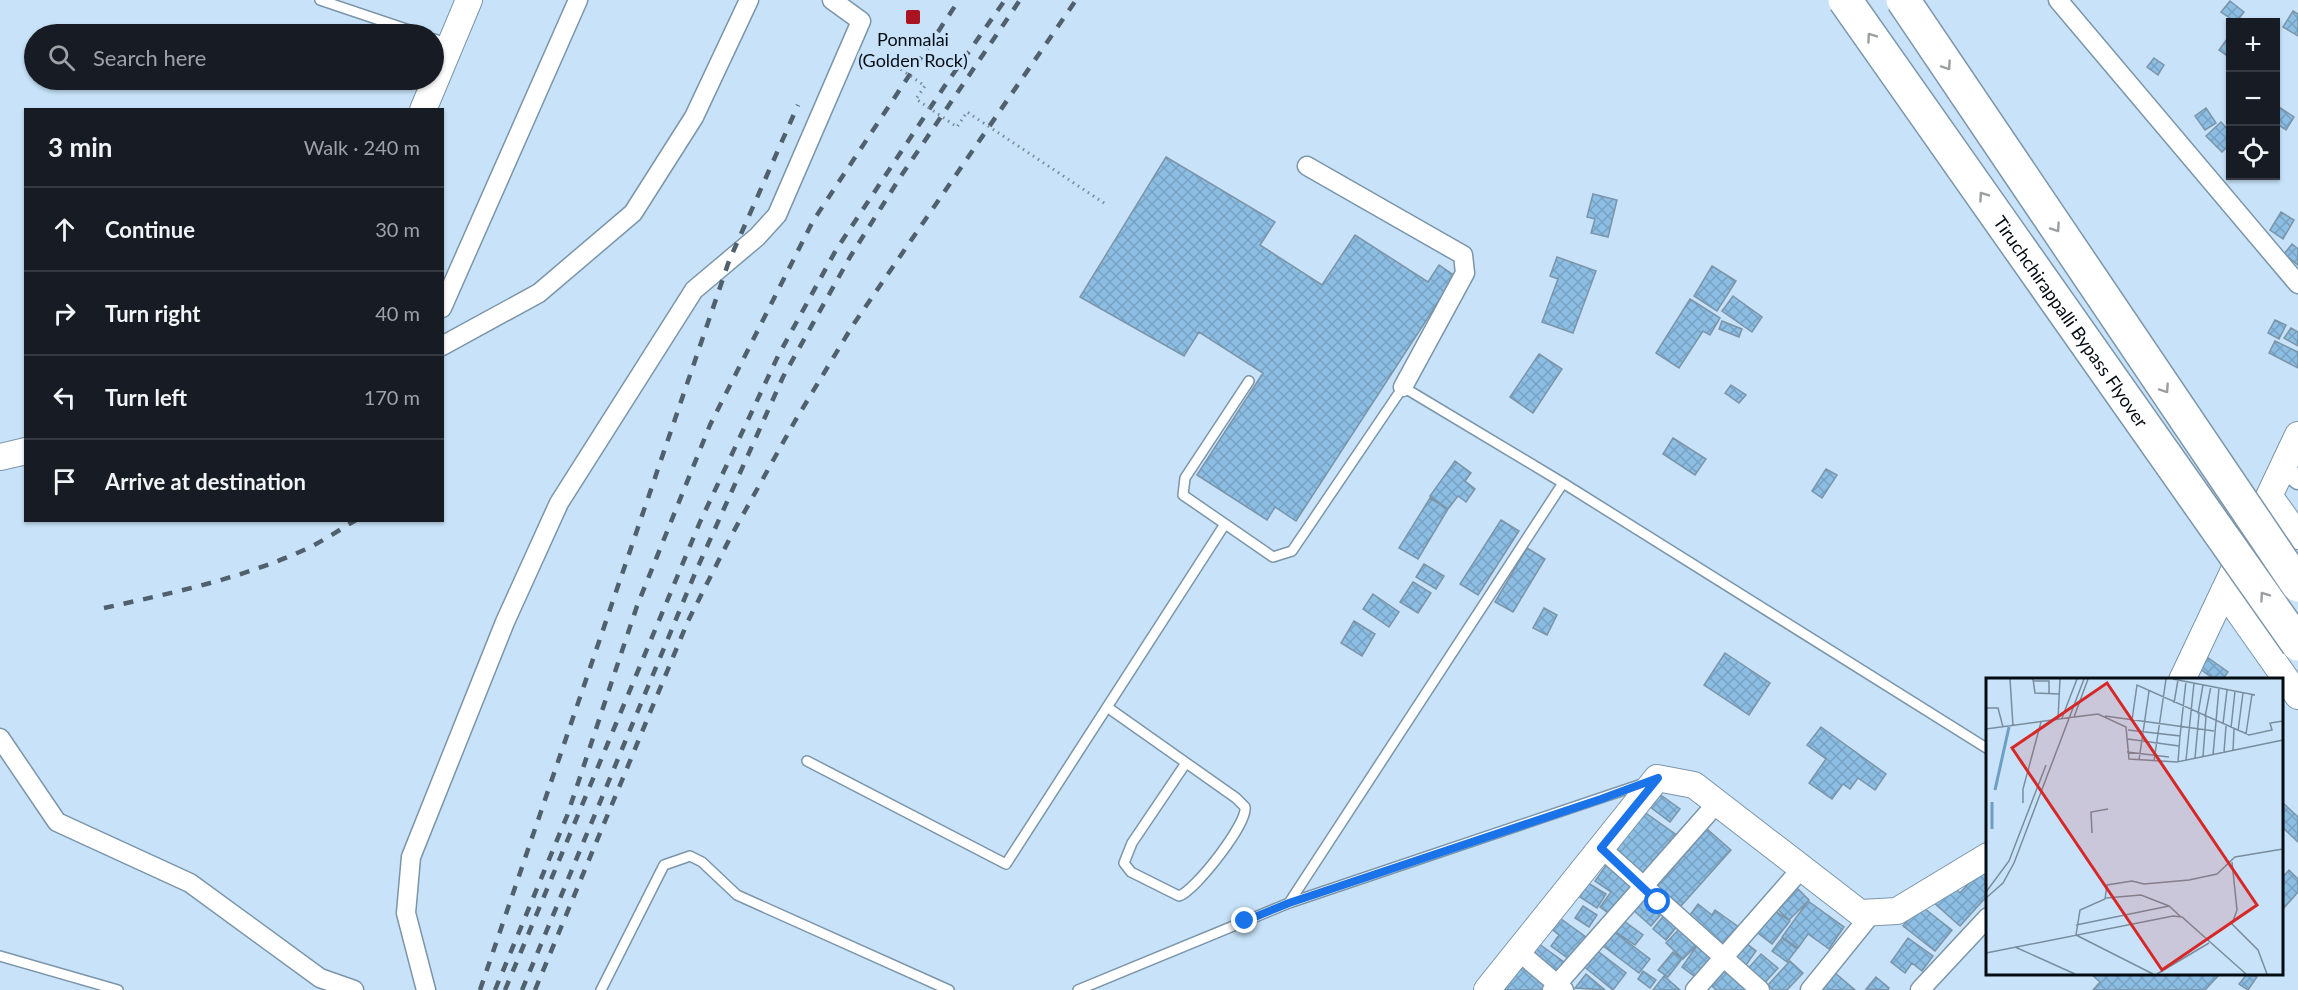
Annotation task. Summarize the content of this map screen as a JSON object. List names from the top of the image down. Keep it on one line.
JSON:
{"streets":{"highway":["Tiruchchirappalli Bypass Flyover"]},"places":{"transit":["Ponmalai (Golden Rock)"]},"page":{"map_buttons":["+","−"],"search":"Search here","heading":["3 min","Walk · 240 m"],"list":[["Continue","30 m"],["Turn right","40 m"],["Turn left","170 m"],"Arrive at destination"]}}
